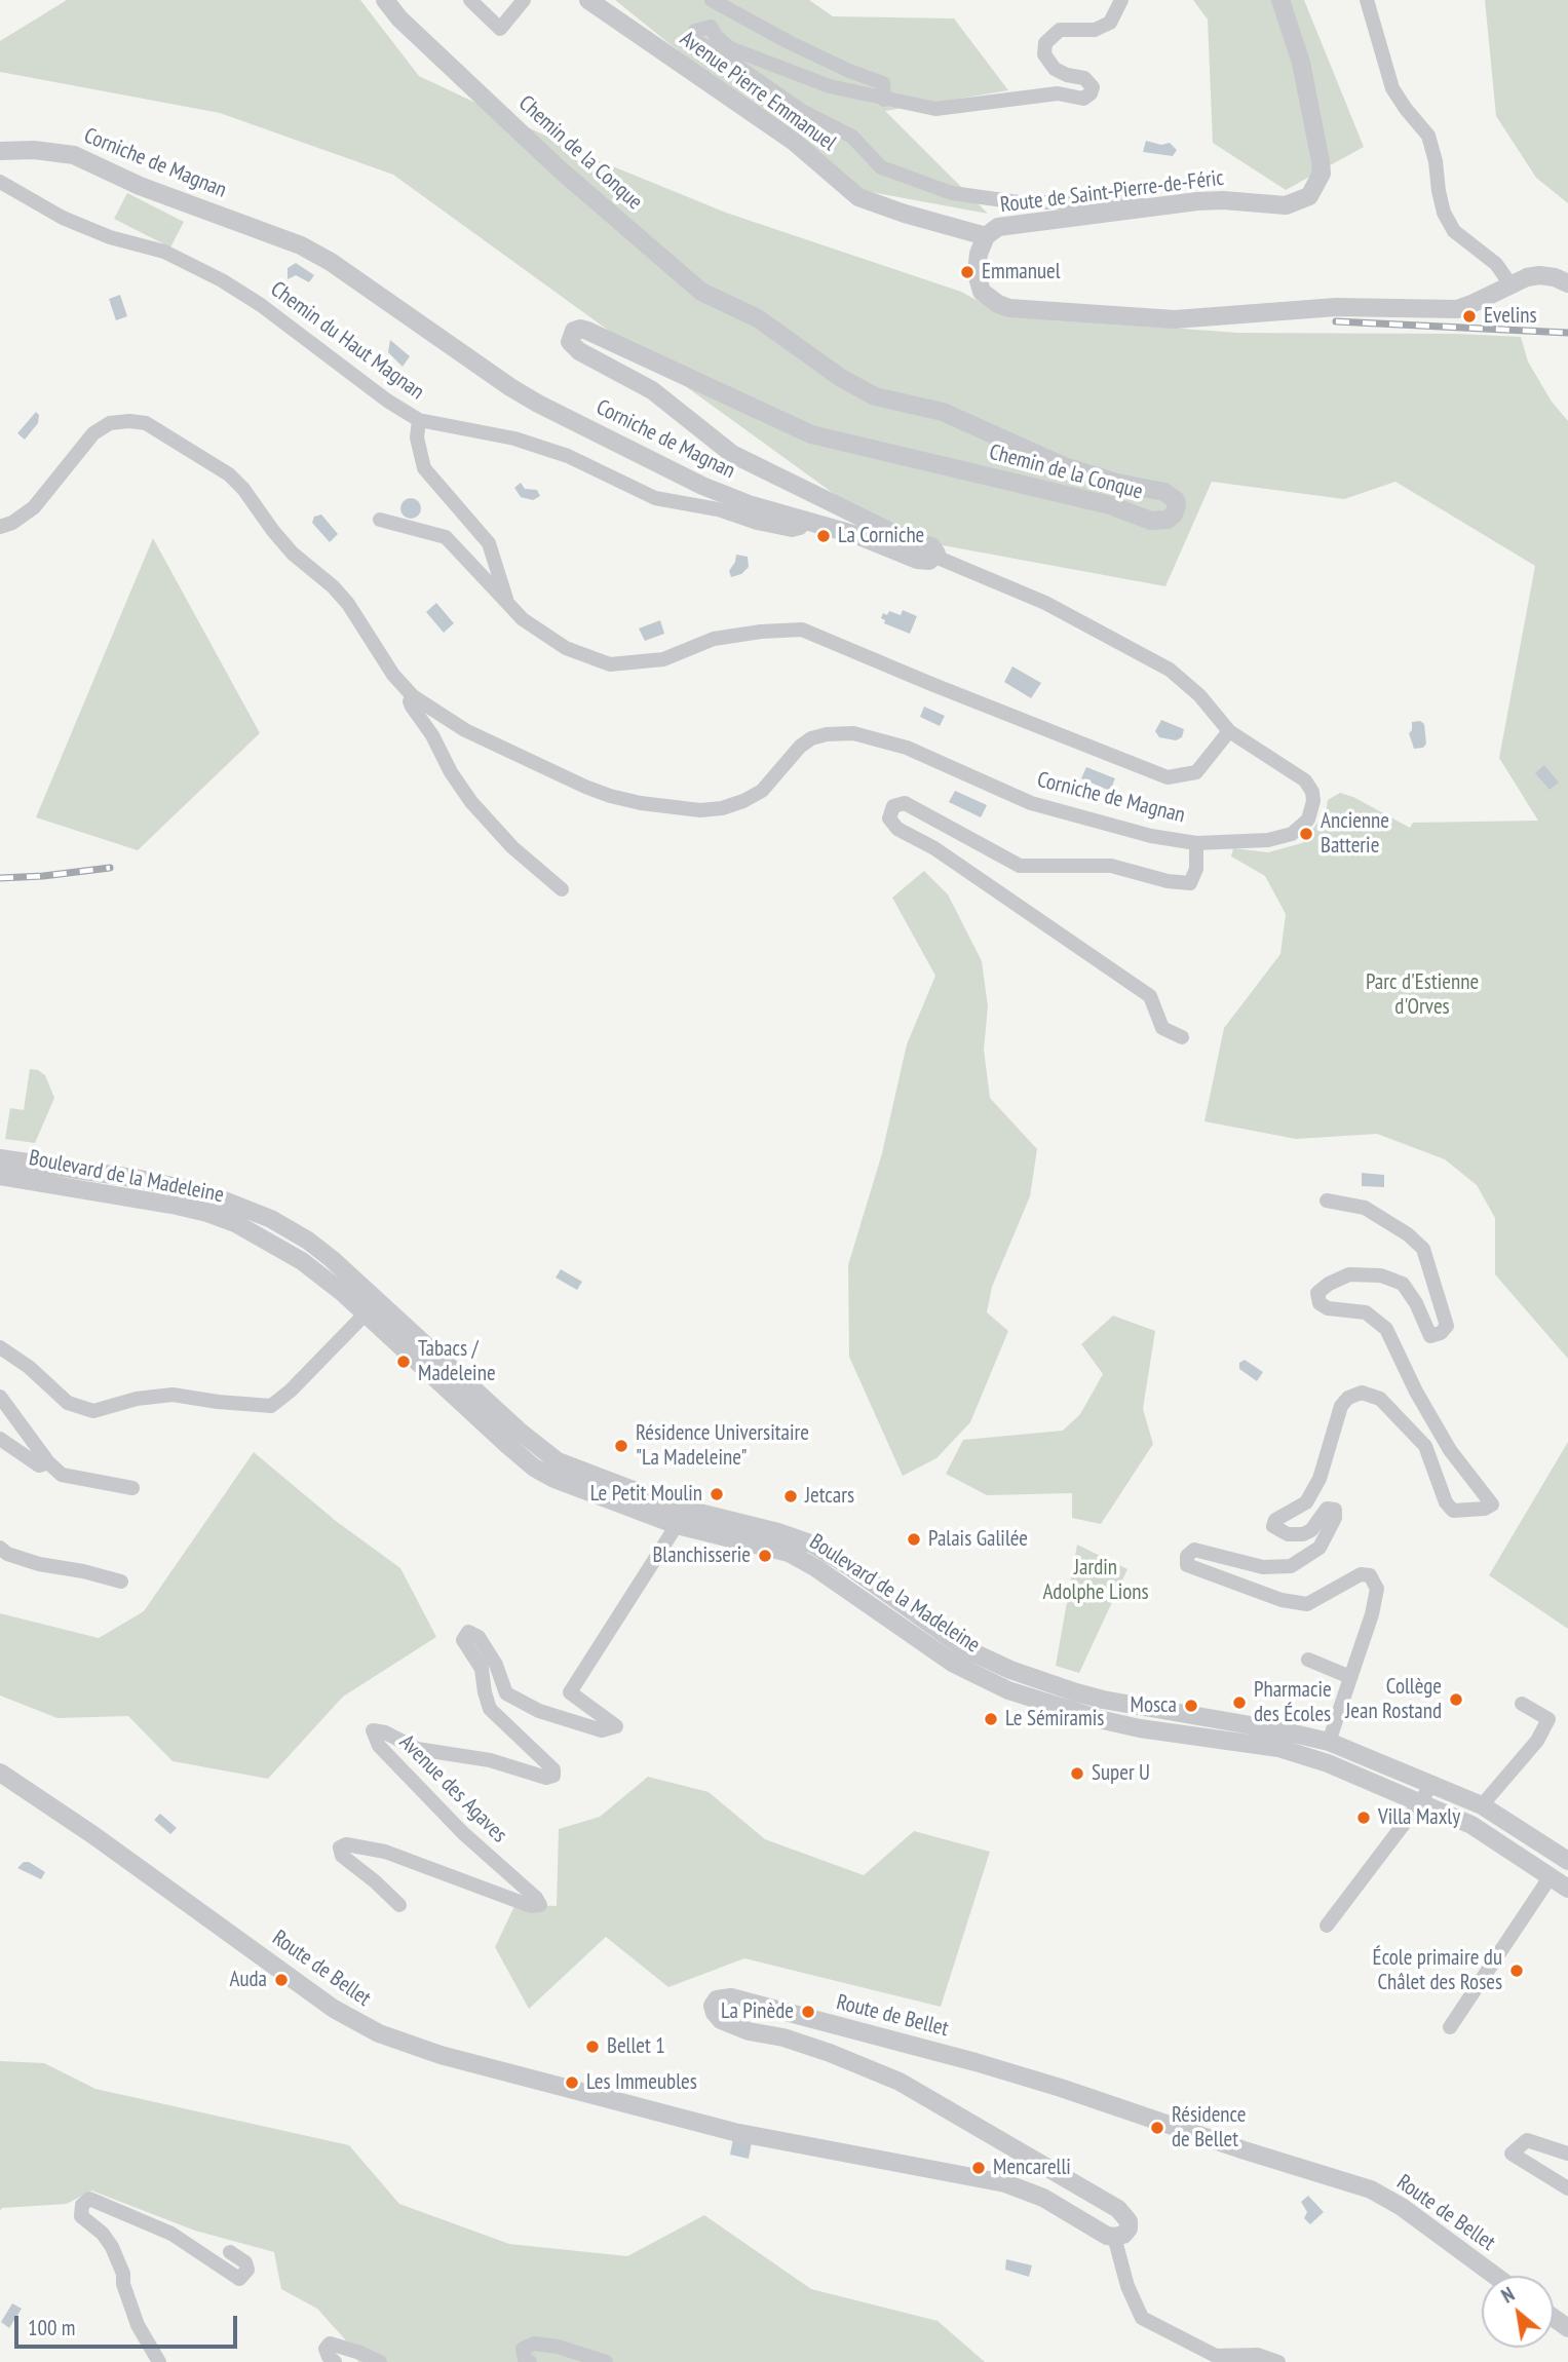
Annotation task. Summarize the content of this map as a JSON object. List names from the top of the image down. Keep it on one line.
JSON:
{"streets":{"street":["Avenue Pierre Emmanuel","Chemin de la Conque","Corniche de Magnan","Route de Saint-Pierre-de-Féric","Chemin du Haut Magnan","Boulevard de la Madeleine","Avenue des Agaves","Route de Bellet"]},"crossings":[["Avenue Pierre Emmanuel","Route de Saint-Pierre-de-Féric"],["Chemin de la Conque","Corniche de Magnan"],["Corniche de Magnan","Chemin du Haut Magnan"],["Boulevard de la Madeleine","Avenue des Agaves"]],"parks":["Parc d'Estienne d'Orves","Jardin Adolphe Lions"],"places":["Emmanuel","Evelins","La Corniche","Ancienne Batterie","Tabacs / Madeleine","Résidence Universitaire \"La Madeleine\"","Le Petit Moulin","Jetcars","Palais Galilée","Blanchisserie","Collège Jean Rostand","Pharmacie des Écoles","Mosca","Le Sémiramis","Super U","Villa Maxly","École primaire du Châlet des Roses","Auda","La Pinède","Bellet 1","Les Immeubles","Résidence de Bellet","Mencarelli"],"scale_bar":"100 m","north":"top left"}
